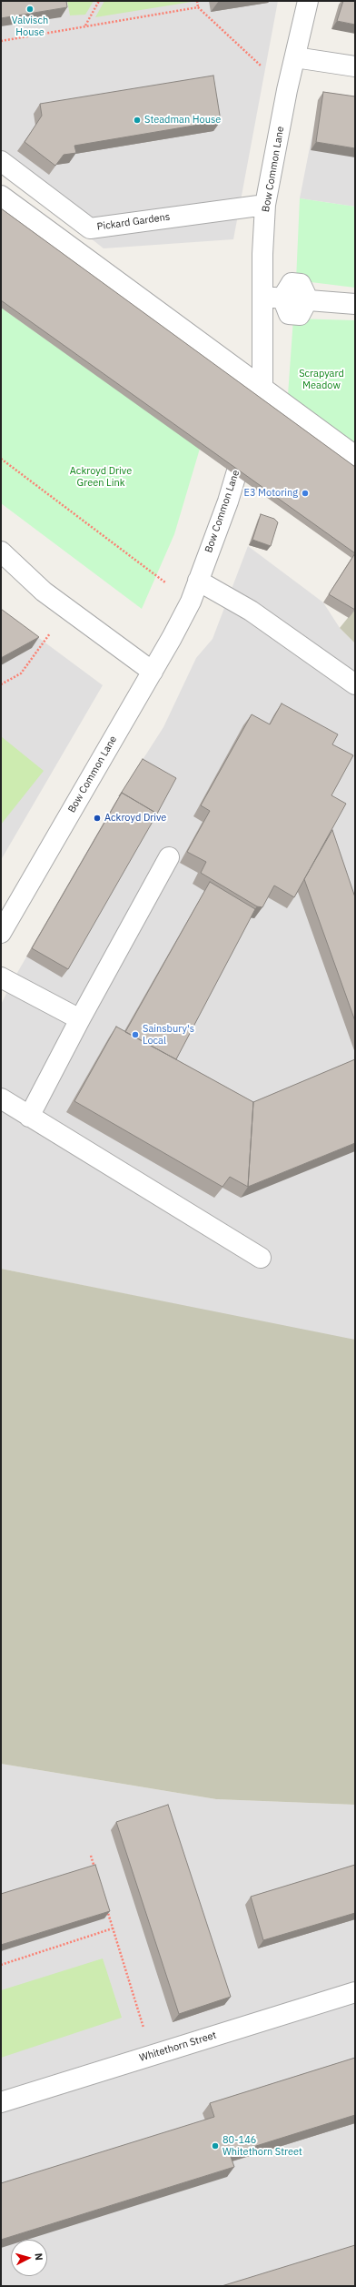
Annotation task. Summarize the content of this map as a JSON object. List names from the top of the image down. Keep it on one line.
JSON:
{"streets":{"street":["Bow Common Lane","Pickard Gardens","Whitethorn Street"]},"crossings":[["Bow Common Lane","Pickard Gardens"]],"parks":["Scrapyard Meadow","Ackroyd Drive Green Link"],"places":["Valvisch House","Steadman House","E3 Motoring","Ackroyd Drive","Sainsbury's Local","80-146 Whitethorn Street"],"north":"right"}
